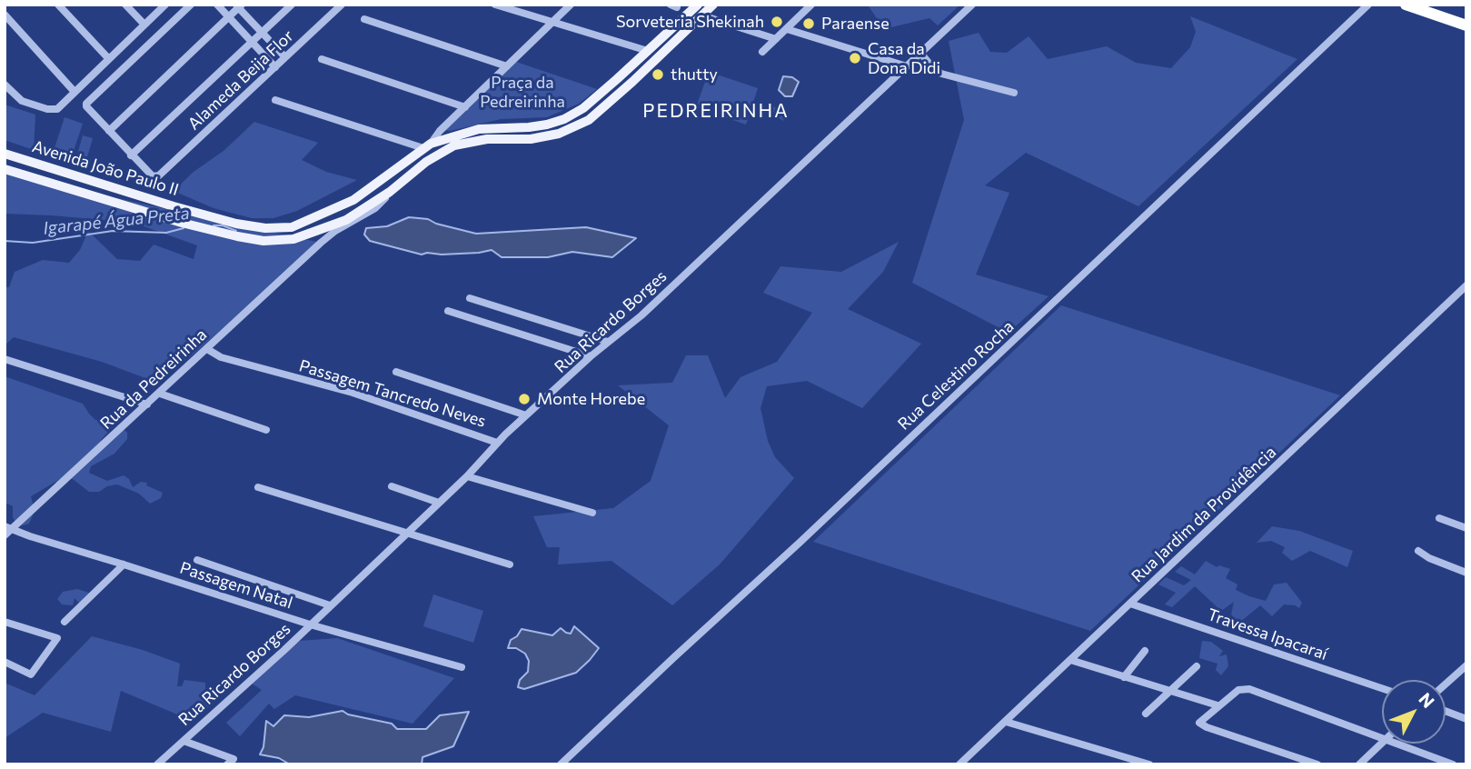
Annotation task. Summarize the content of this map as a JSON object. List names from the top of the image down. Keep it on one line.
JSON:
{"streets":{"main road":["Avenida João Paulo II"],"street":["Alameda Beija Flor","Rua Ricardo Borges","Rua Celestino Rocha","Rua da Pedreirinha","Passagem Tancredo Neves","Rua Jardim da Providência","Passagem Natal","Travessa Ipacaraí"]},"crossings":[["Avenida João Paulo II","Rua da Pedreirinha"],["Rua Ricardo Borges","Passagem Tancredo Neves"],["Rua Ricardo Borges","Passagem Natal"],["Rua da Pedreirinha","Passagem Tancredo Neves"],["Rua da Pedreirinha","Passagem Natal"],["Rua Jardim da Providência","Travessa Ipacaraí"]],"districts":["PEDREIRINHA"],"water":["Igarapé Água Preta"],"parks":["Praça da Pedreirinha"],"places":["Sorveteria Shekinah","Paraense","Casa da Dona Didi","thutty","Monte Horebe"],"north":"top right"}
